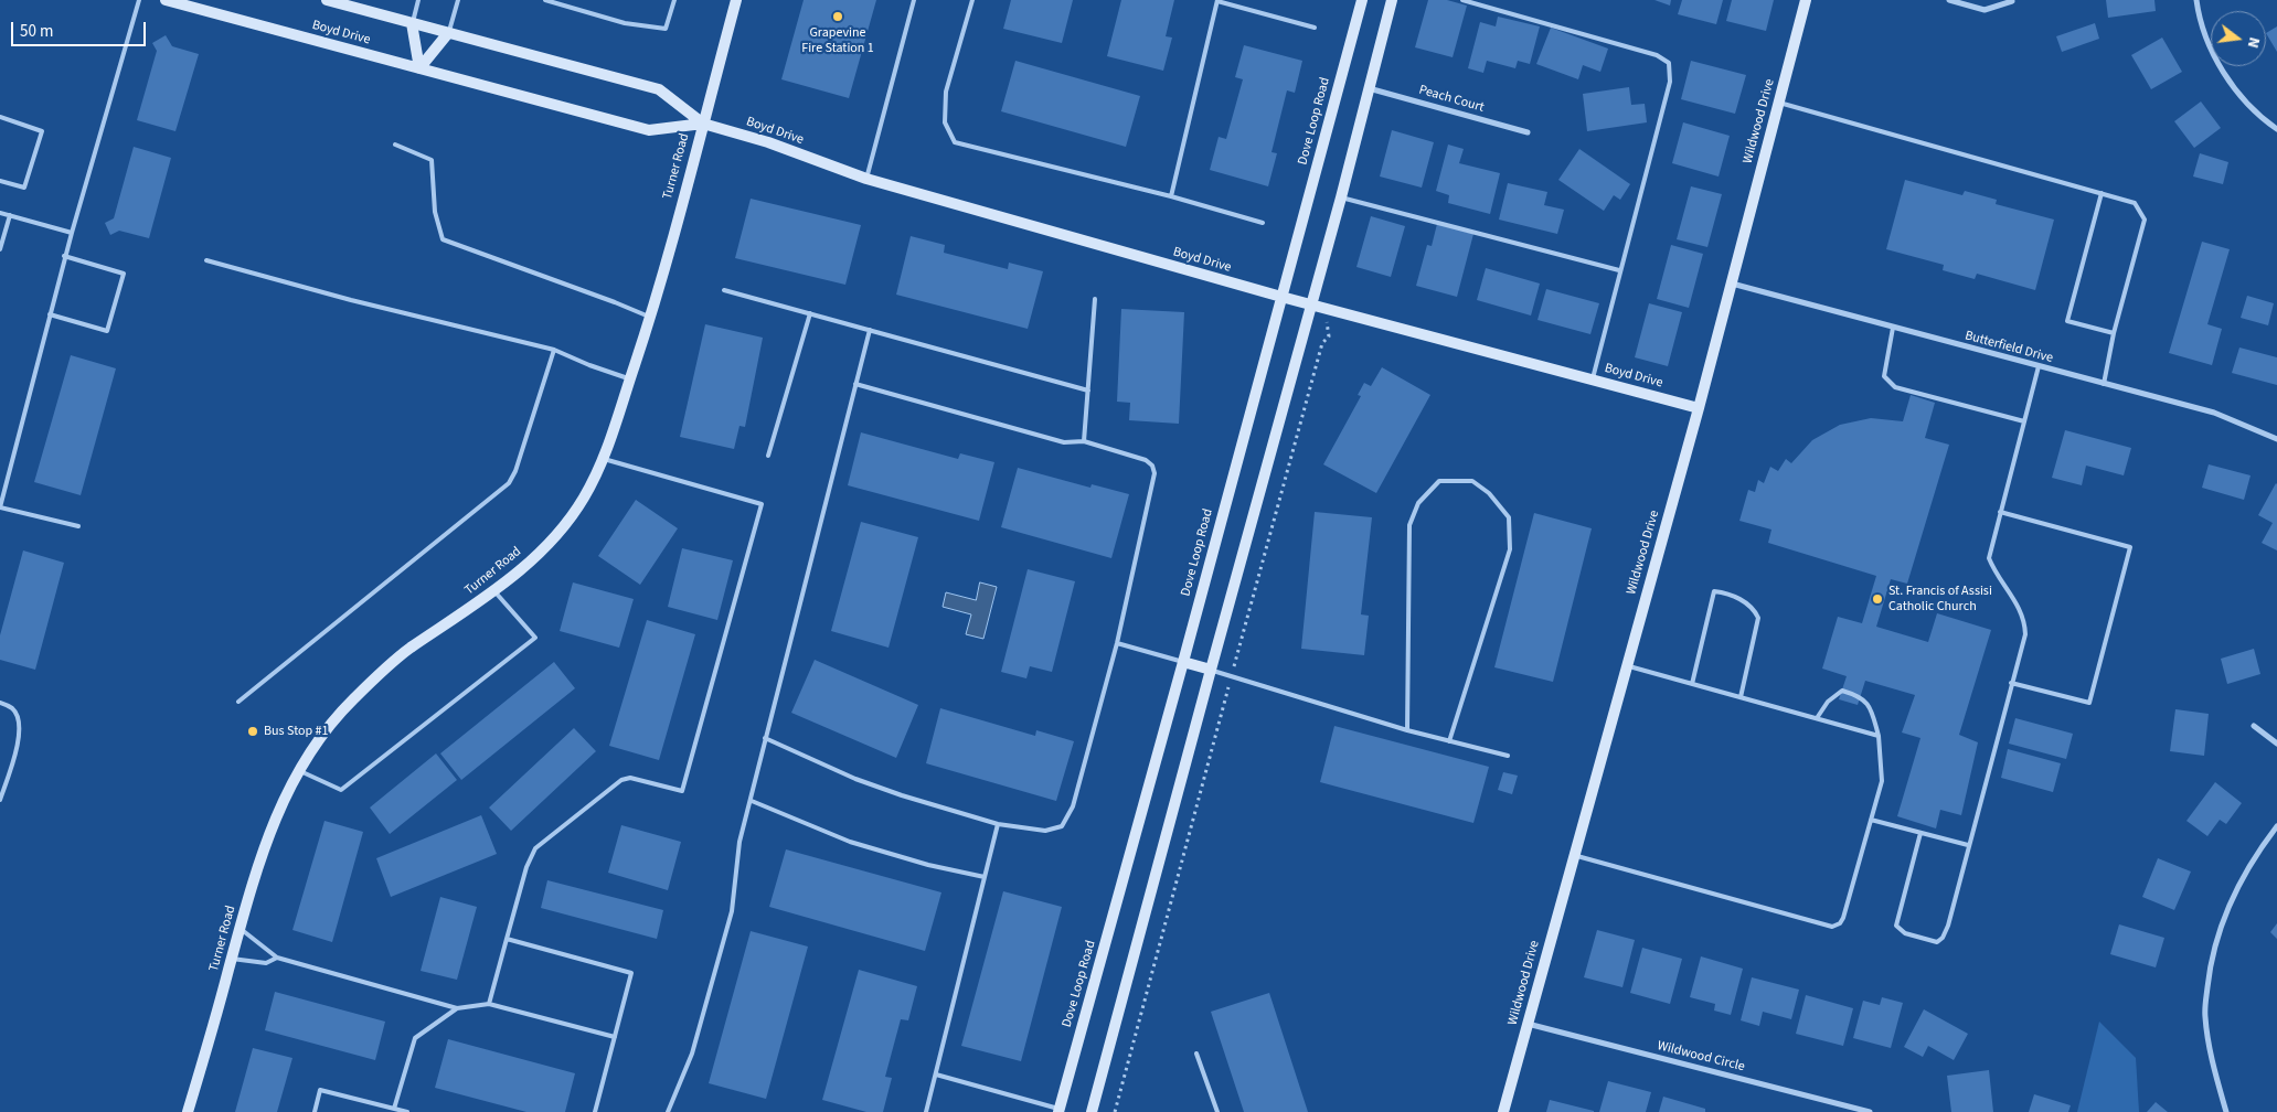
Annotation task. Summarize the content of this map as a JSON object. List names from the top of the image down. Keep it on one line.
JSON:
{"streets":{"street":["Boyd Drive","Peach Court","Dove Loop Road","Wildwood Drive","Turner Road","Butterfield Drive","Wildwood Circle"]},"crossings":[["Boyd Drive","Dove Loop Road"],["Boyd Drive","Wildwood Drive"],["Boyd Drive","Turner Road"],["Wildwood Drive","Butterfield Drive"],["Wildwood Drive","Wildwood Circle"]],"places":["Grapevine Fire Station 1","St. Francis of Assisi Catholic Church","Bus Stop #1"],"scale_bar":"50 m","north":"right"}
